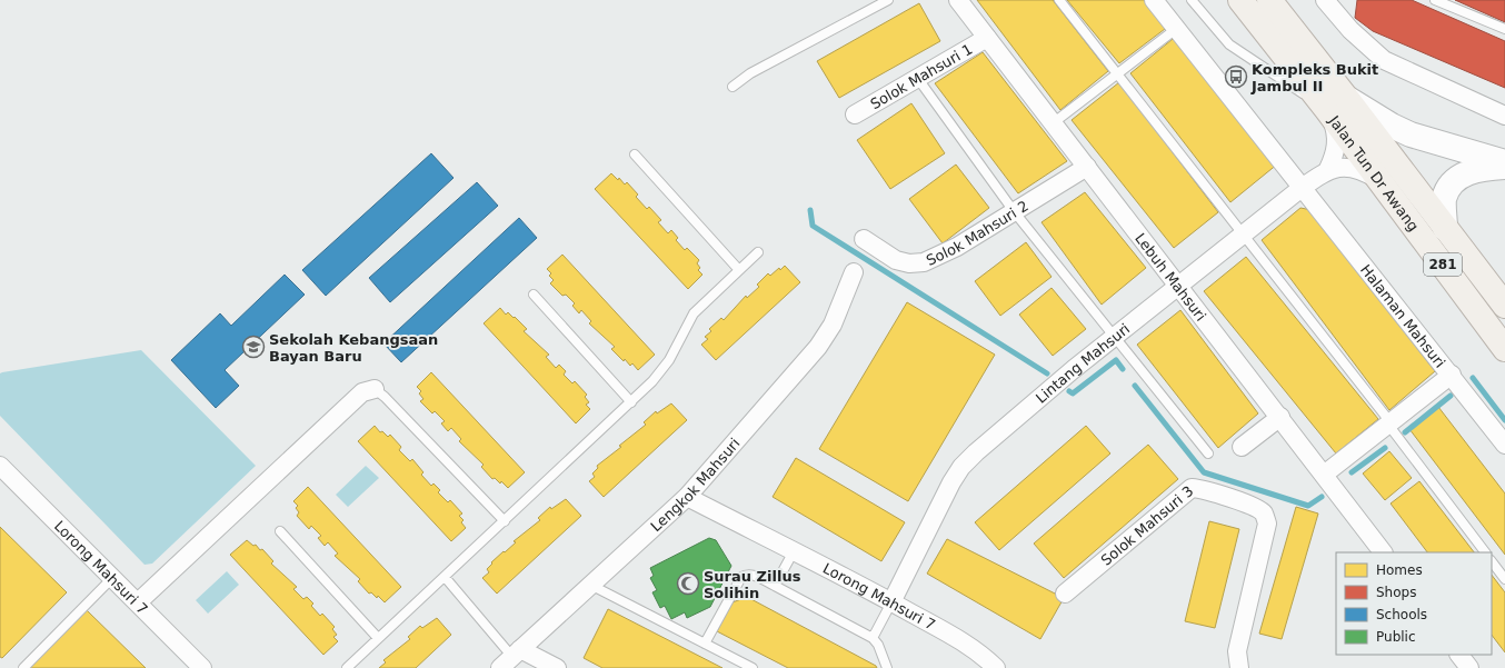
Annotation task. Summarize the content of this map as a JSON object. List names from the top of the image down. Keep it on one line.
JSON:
{"streets":{"main road":["Jalan Tun Dr Awang","281"],"street":["Solok Mahsuri 1","Solok Mahsuri 2","Lebuh Mahsuri","Halaman Mahsuri","Lintang Mahsuri","Lengkok Mahsuri","Solok Mahsuri 3","Lorong Mahsuri 7"]},"crossings":[["Solok Mahsuri 1","Lebuh Mahsuri"],["Solok Mahsuri 2","Lebuh Mahsuri"],["Lebuh Mahsuri","Lintang Mahsuri"],["Halaman Mahsuri","Lintang Mahsuri"],["Lintang Mahsuri","Lorong Mahsuri 7"],["Lengkok Mahsuri","Lorong Mahsuri 7"]],"places":{"bus stop":["Kompleks Bukit Jambul II"],"school or university":["Sekolah Kebangsaan Bayan Baru"],"mosque":["Surau Zillus Solihin"]},"legend":["Homes","Shops","Schools","Public"]}
